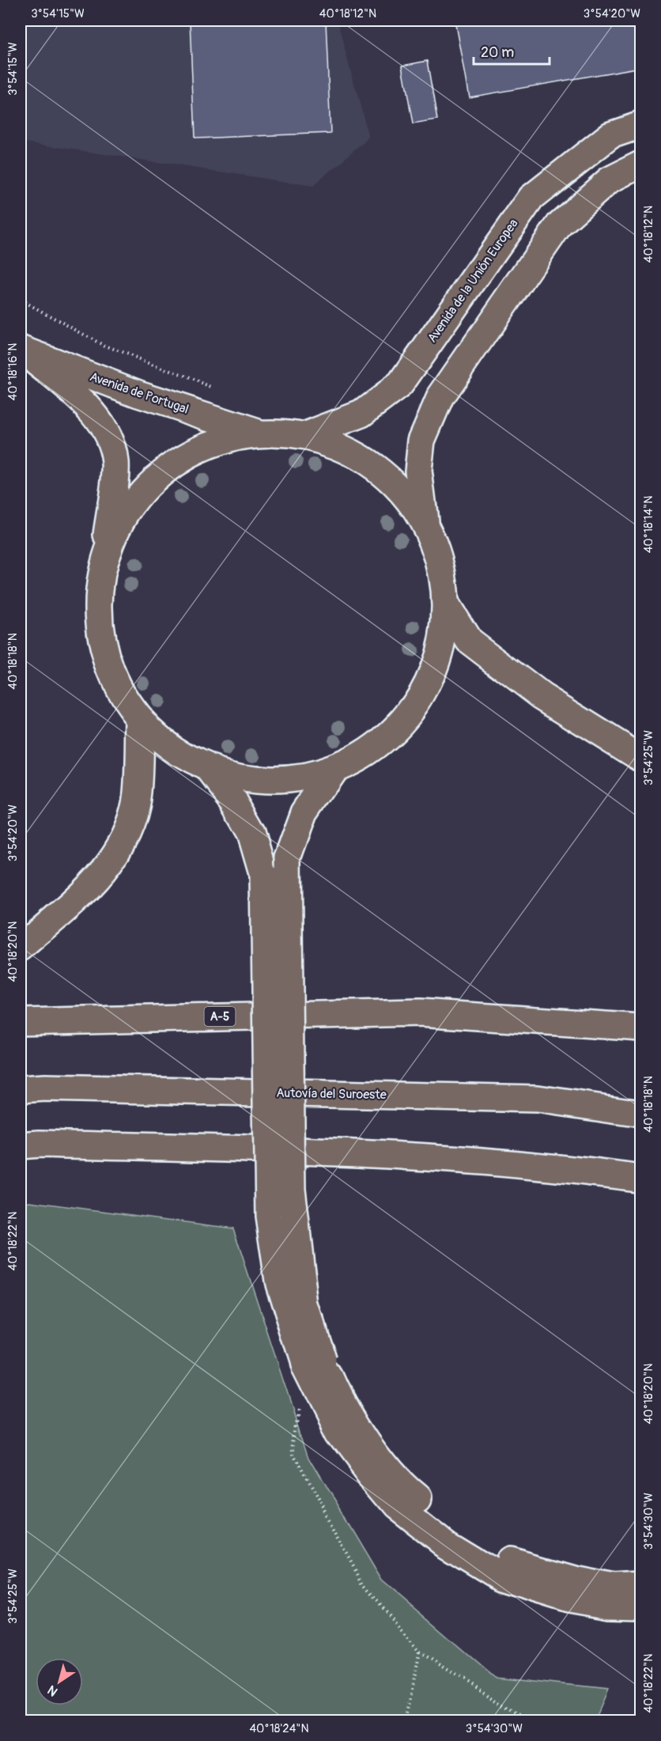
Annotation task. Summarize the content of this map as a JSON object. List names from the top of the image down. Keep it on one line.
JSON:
{"streets":{"main road":["Avenida de la Unión Europea","Avenida de Portugal","A-5","Autovía del Suroeste"]},"scale_bar":"20 m","north":"bottom left","coordinates":["3°54'15\"W","40°18'12\"N","3°54'20\"W","40°18'16\"N","40°18'14\"N","40°18'18\"N","3°54'25\"W","40°18'20\"N","40°18'22\"N","3°54'30\"W","40°18'24\"N"]}
